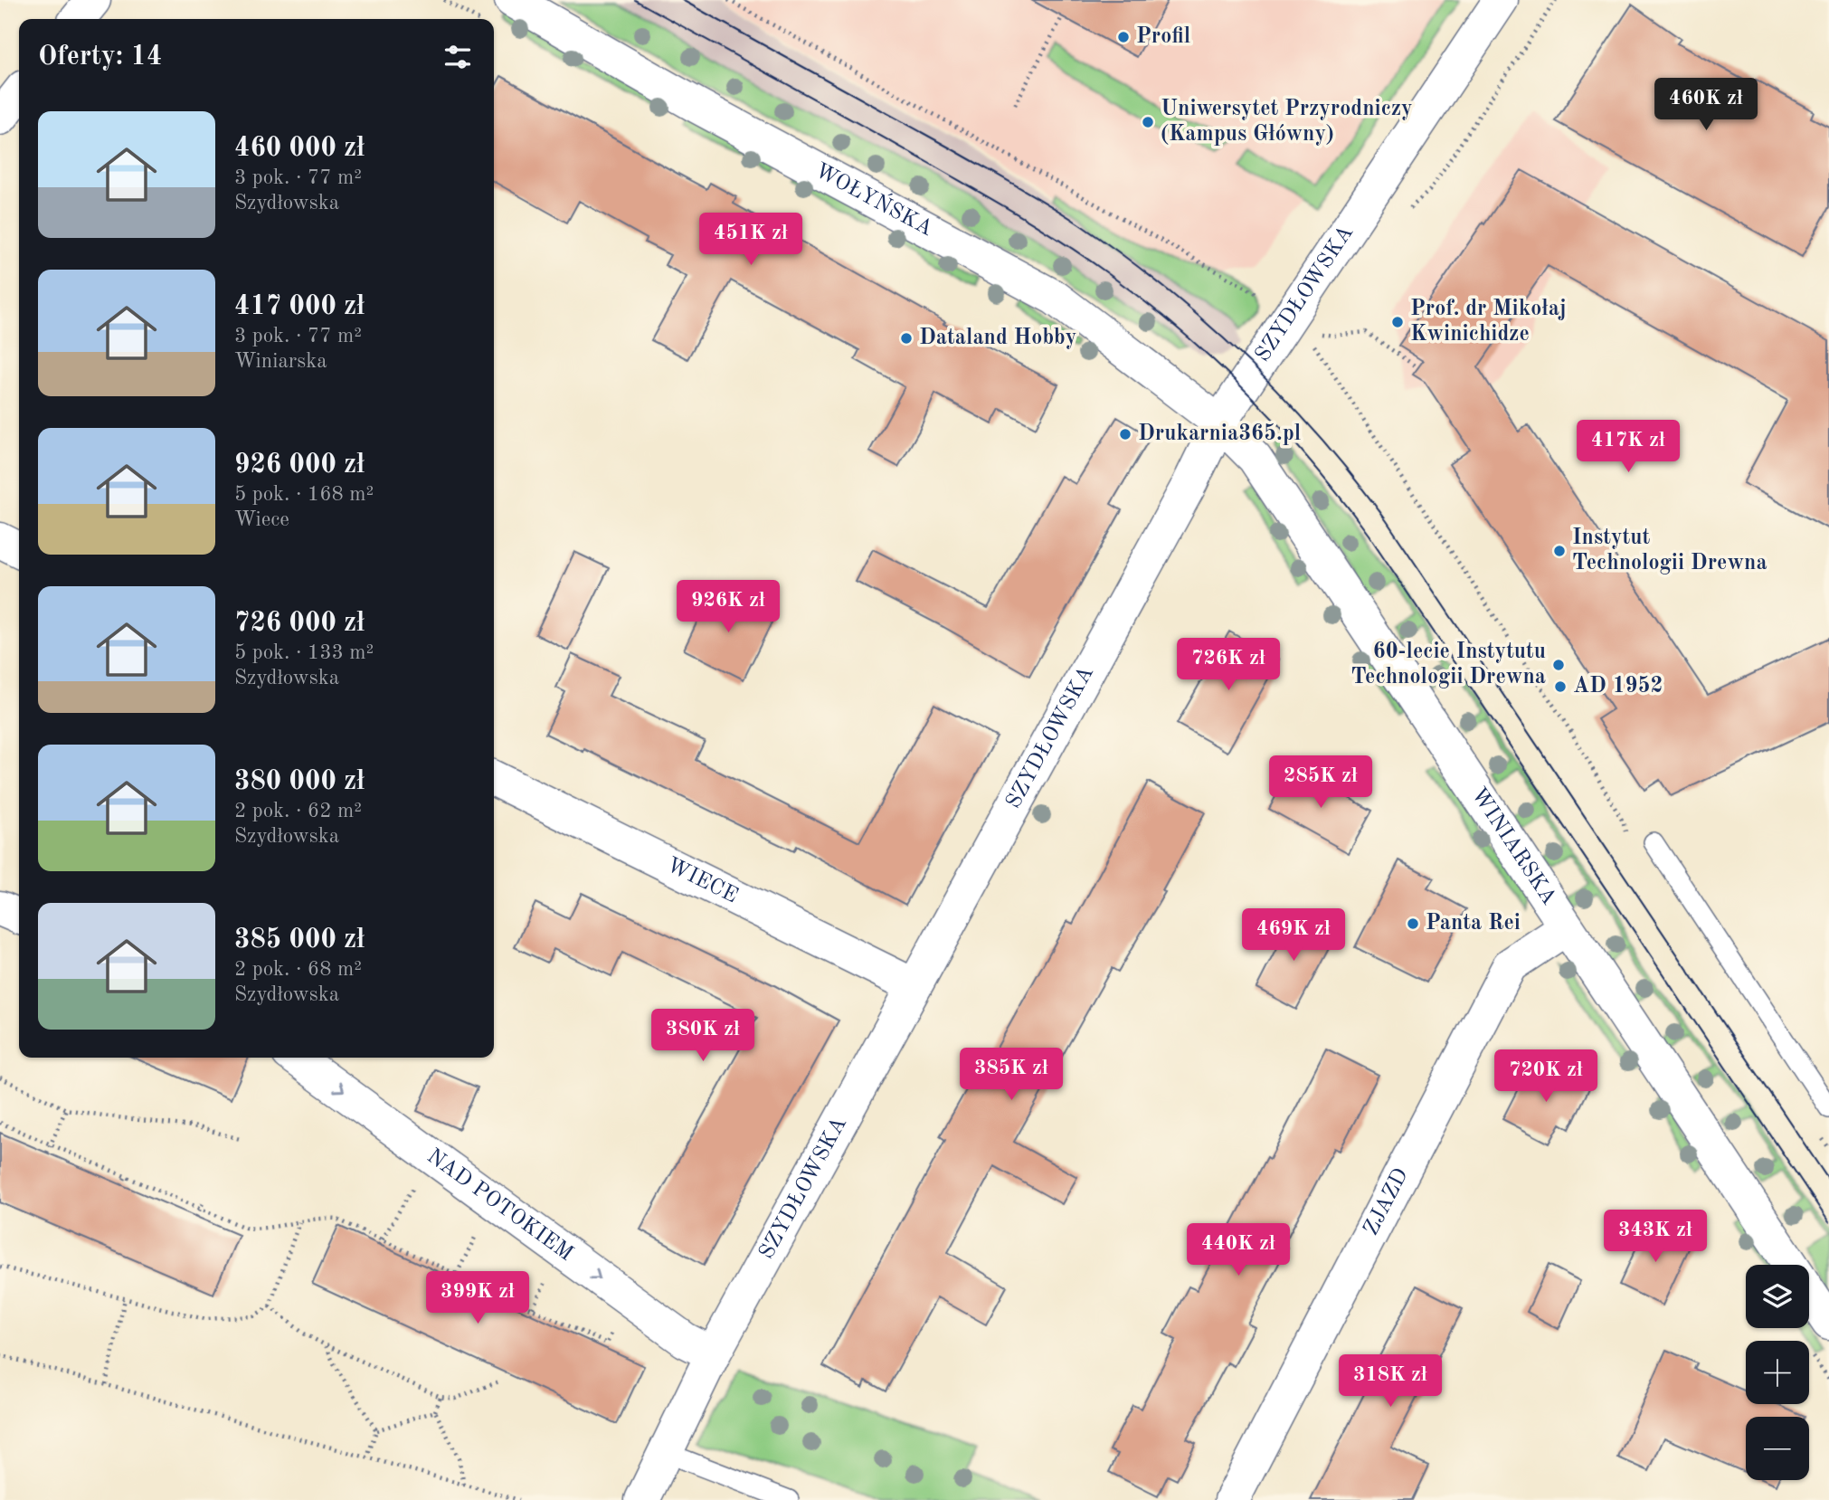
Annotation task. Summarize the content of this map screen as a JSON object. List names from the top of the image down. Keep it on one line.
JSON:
{"streets":{"street":["WOŁYŃSKA","SZYDŁOWSKA","WINIARSKA","WIECE","ZJAZD","NAD POTOKIEM"]},"crossings":[["WOŁYŃSKA","SZYDŁOWSKA"],["WOŁYŃSKA","WINIARSKA"],["SZYDŁOWSKA","WINIARSKA"],["SZYDŁOWSKA","WIECE"],["SZYDŁOWSKA","NAD POTOKIEM"],["WINIARSKA","ZJAZD"]],"one_way":["NAD POTOKIEM"],"places":["Profil","Uniwersytet Przyrodniczy (Kampus Główny)","Prof. dr Mikołaj Kwinichidze","Dataland Hobby","Drukarnia365.pl","Instytut Technologii Drewna","60-lecie Instytutu Technologii Drewna","AD 1952","Panta Rei"],"page":{"heading":"Oferty: 14","price":["460K zł","451K zł","417K zł","926K zł","726K zł","285K zł","469K zł","380K zł","385K zł","720K zł","343K zł","440K zł","399K zł","318K zł"],"list":[{"name":"460 000 zł","note":"3 pok. · 77 m² · Szydłowska"},{"name":"417 000 zł","note":"3 pok. · 77 m² · Winiarska"},{"name":"926 000 zł","note":"5 pok. · 168 m² · Wiece"},{"name":"726 000 zł","note":"5 pok. · 133 m² · Szydłowska"},{"name":"380 000 zł","note":"2 pok. · 62 m² · Szydłowska"},{"name":"385 000 zł","note":"2 pok. · 68 m² · Szydłowska"}],"map_buttons":["+","−"]}}
